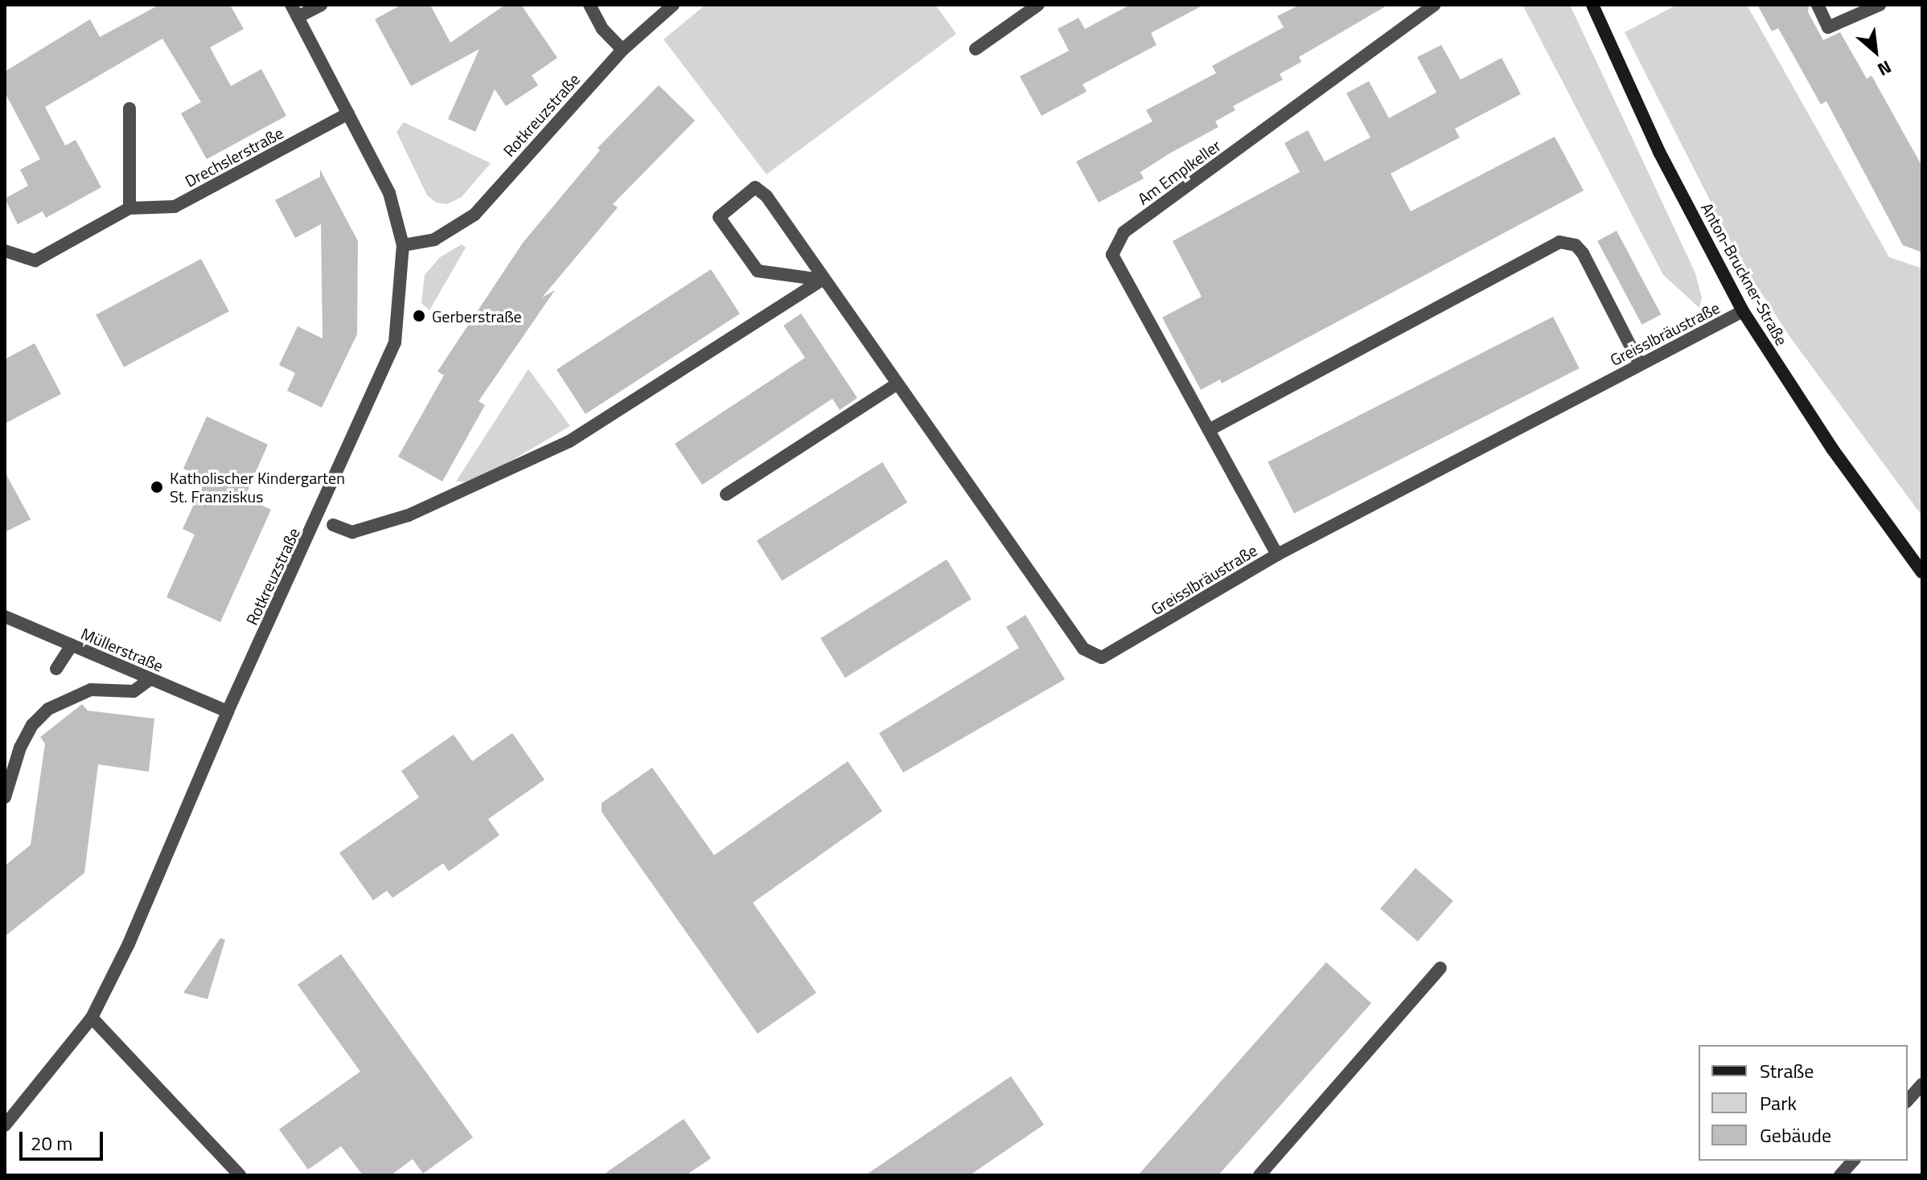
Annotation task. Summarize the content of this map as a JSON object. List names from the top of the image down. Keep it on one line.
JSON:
{"streets":{"main road":["Anton-Bruckner-Straße"],"street":["Rotkreuzstraße","Drechslerstraße","Am Emplkeller","Greisslbräustraße","Müllerstraße"]},"crossings":[["Rotkreuzstraße","Müllerstraße"],["Am Emplkeller","Greisslbräustraße"],["Anton-Bruckner-Straße","Greisslbräustraße"]],"places":["Gerberstraße","Katholischer Kindergarten St. Franziskus"],"legend":["Straße","Park","Gebäude"],"scale_bar":"20 m","north":"bottom right"}
